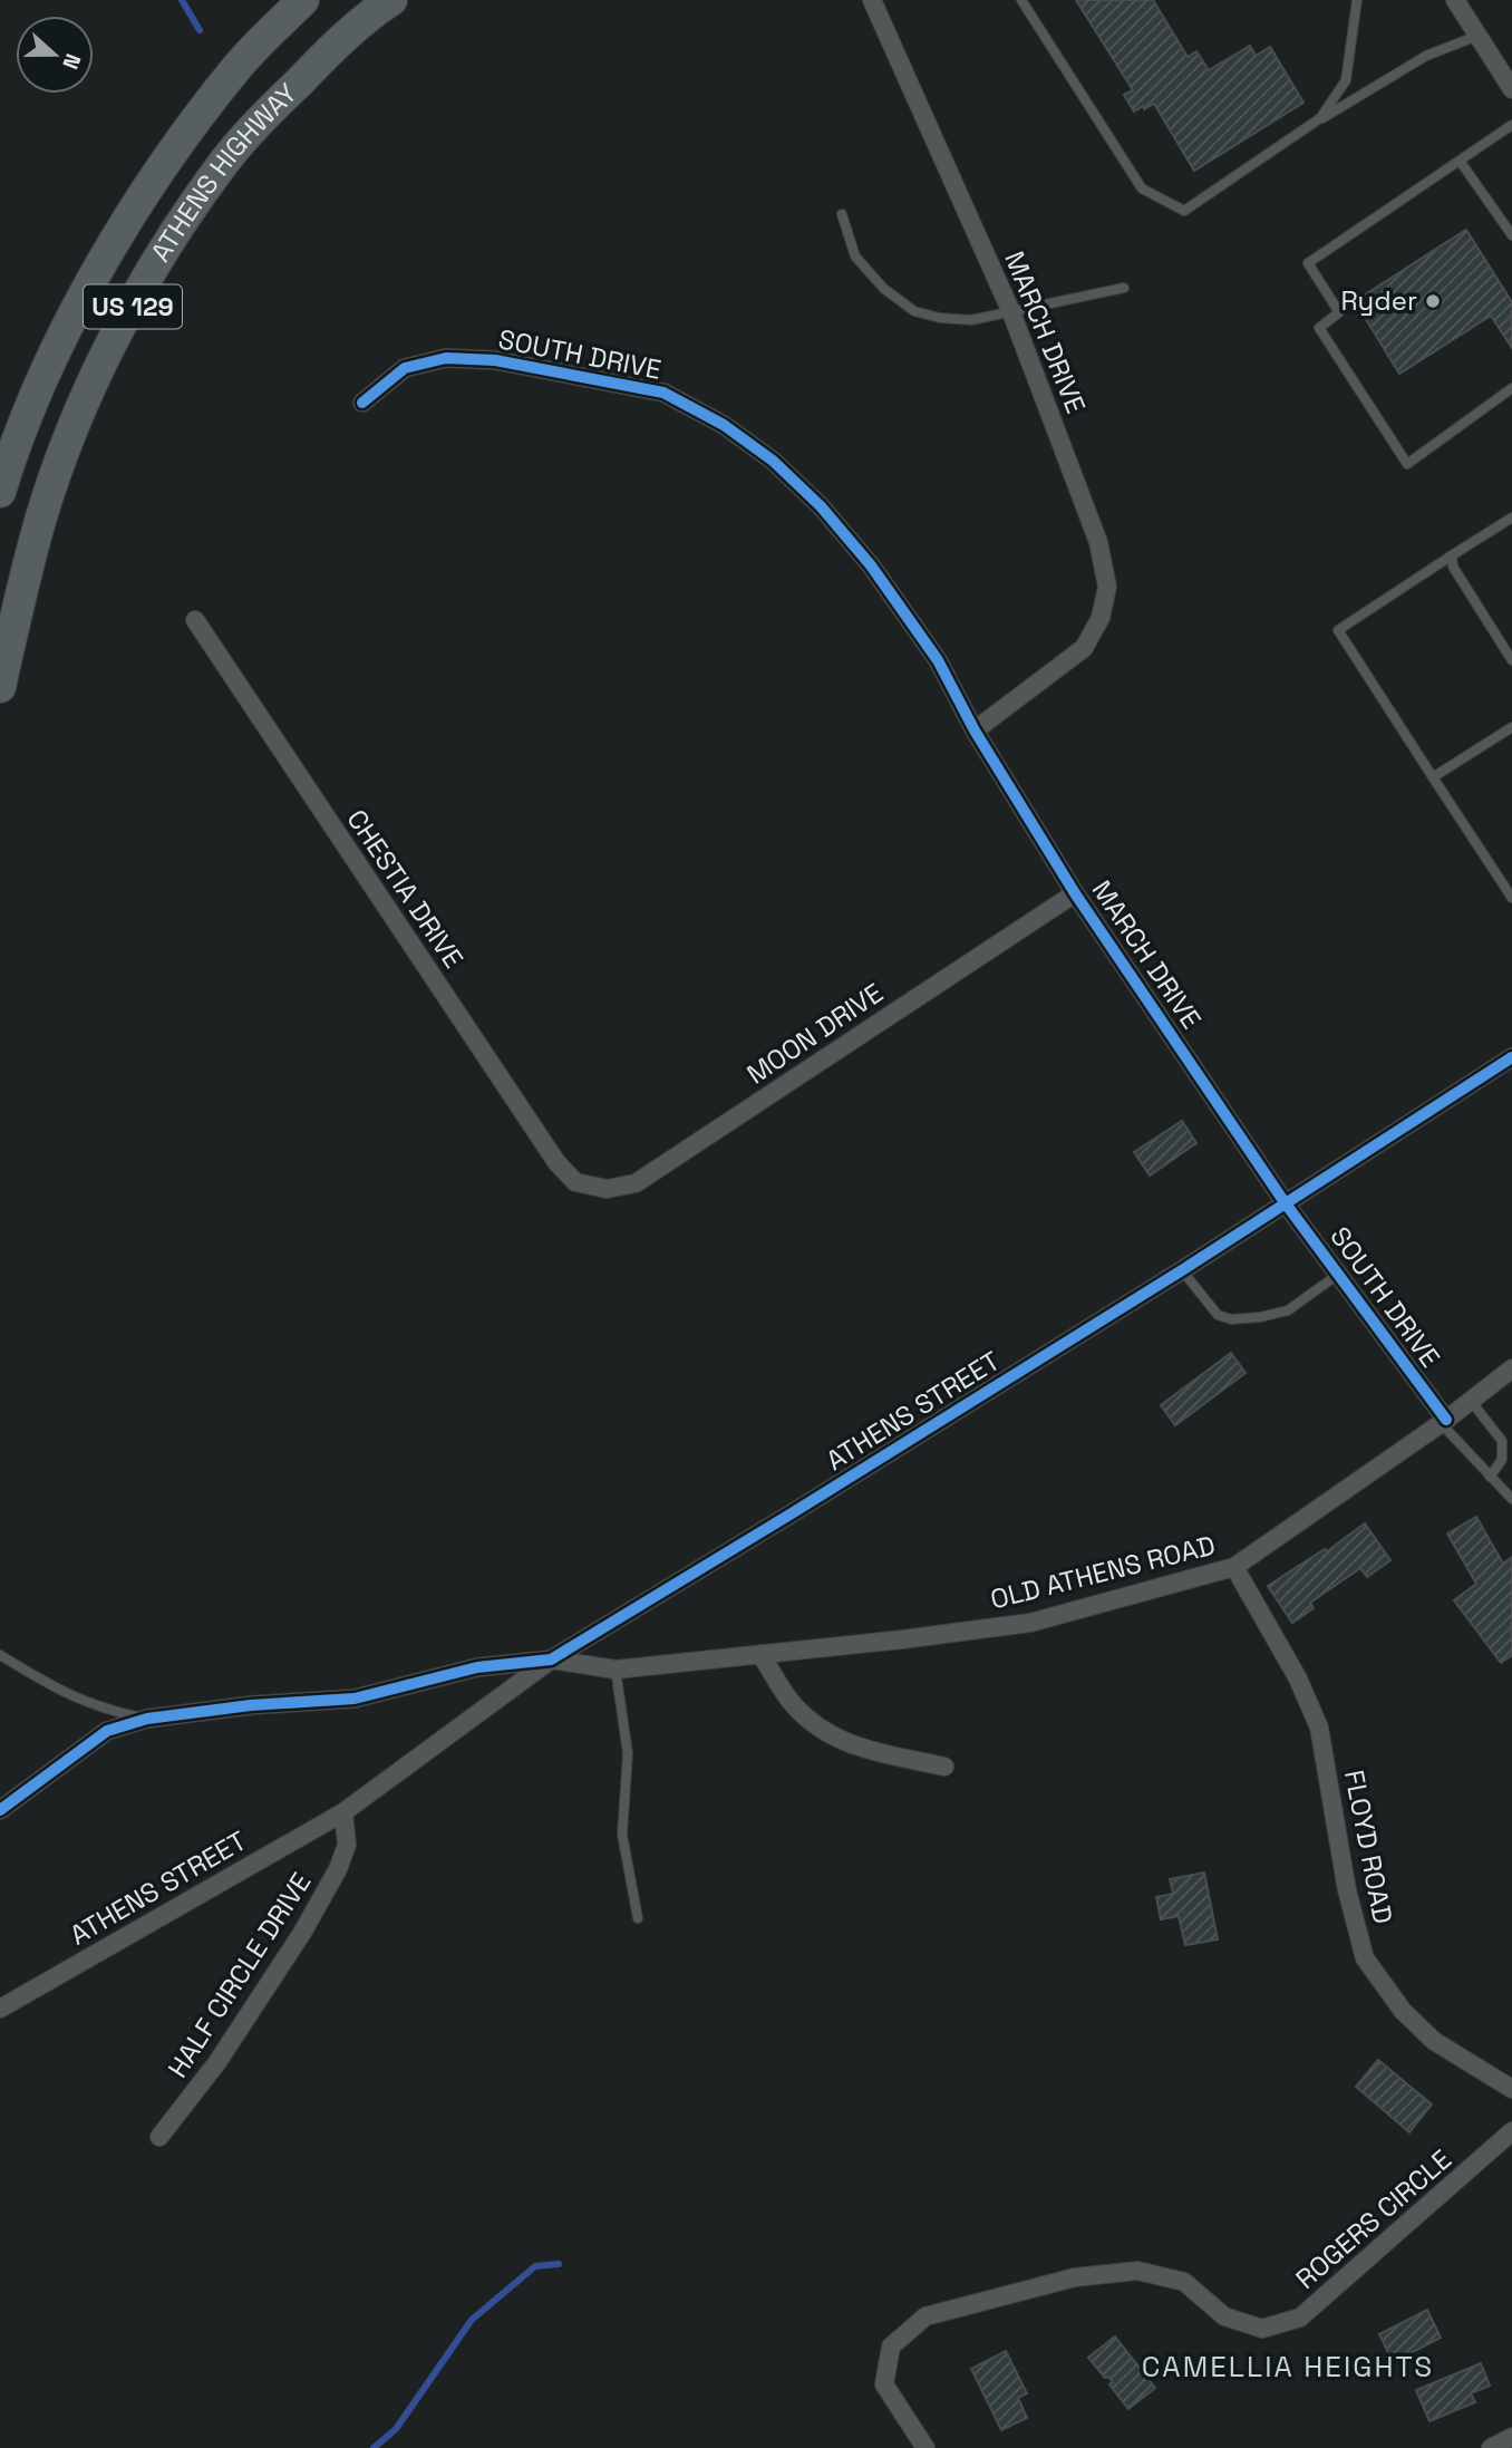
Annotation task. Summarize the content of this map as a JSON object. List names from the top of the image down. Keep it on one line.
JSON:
{"streets":{"highway":["ATHENS HIGHWAY","US 129"],"street":["MARCH DRIVE","SOUTH DRIVE","CHESTIA DRIVE","MOON DRIVE","ATHENS STREET","OLD ATHENS ROAD","FLOYD ROAD","HALF CIRCLE DRIVE","ROGERS CIRCLE"]},"crossings":[["MARCH DRIVE","SOUTH DRIVE"],["MARCH DRIVE","MOON DRIVE"],["MARCH DRIVE","ATHENS STREET"],["SOUTH DRIVE","ATHENS STREET"],["SOUTH DRIVE","OLD ATHENS ROAD"],["CHESTIA DRIVE","MOON DRIVE"],["ATHENS STREET","OLD ATHENS ROAD"],["ATHENS STREET","HALF CIRCLE DRIVE"],["OLD ATHENS ROAD","FLOYD ROAD"]],"districts":["CAMELLIA HEIGHTS"],"places":["Ryder"],"north":"right"}
